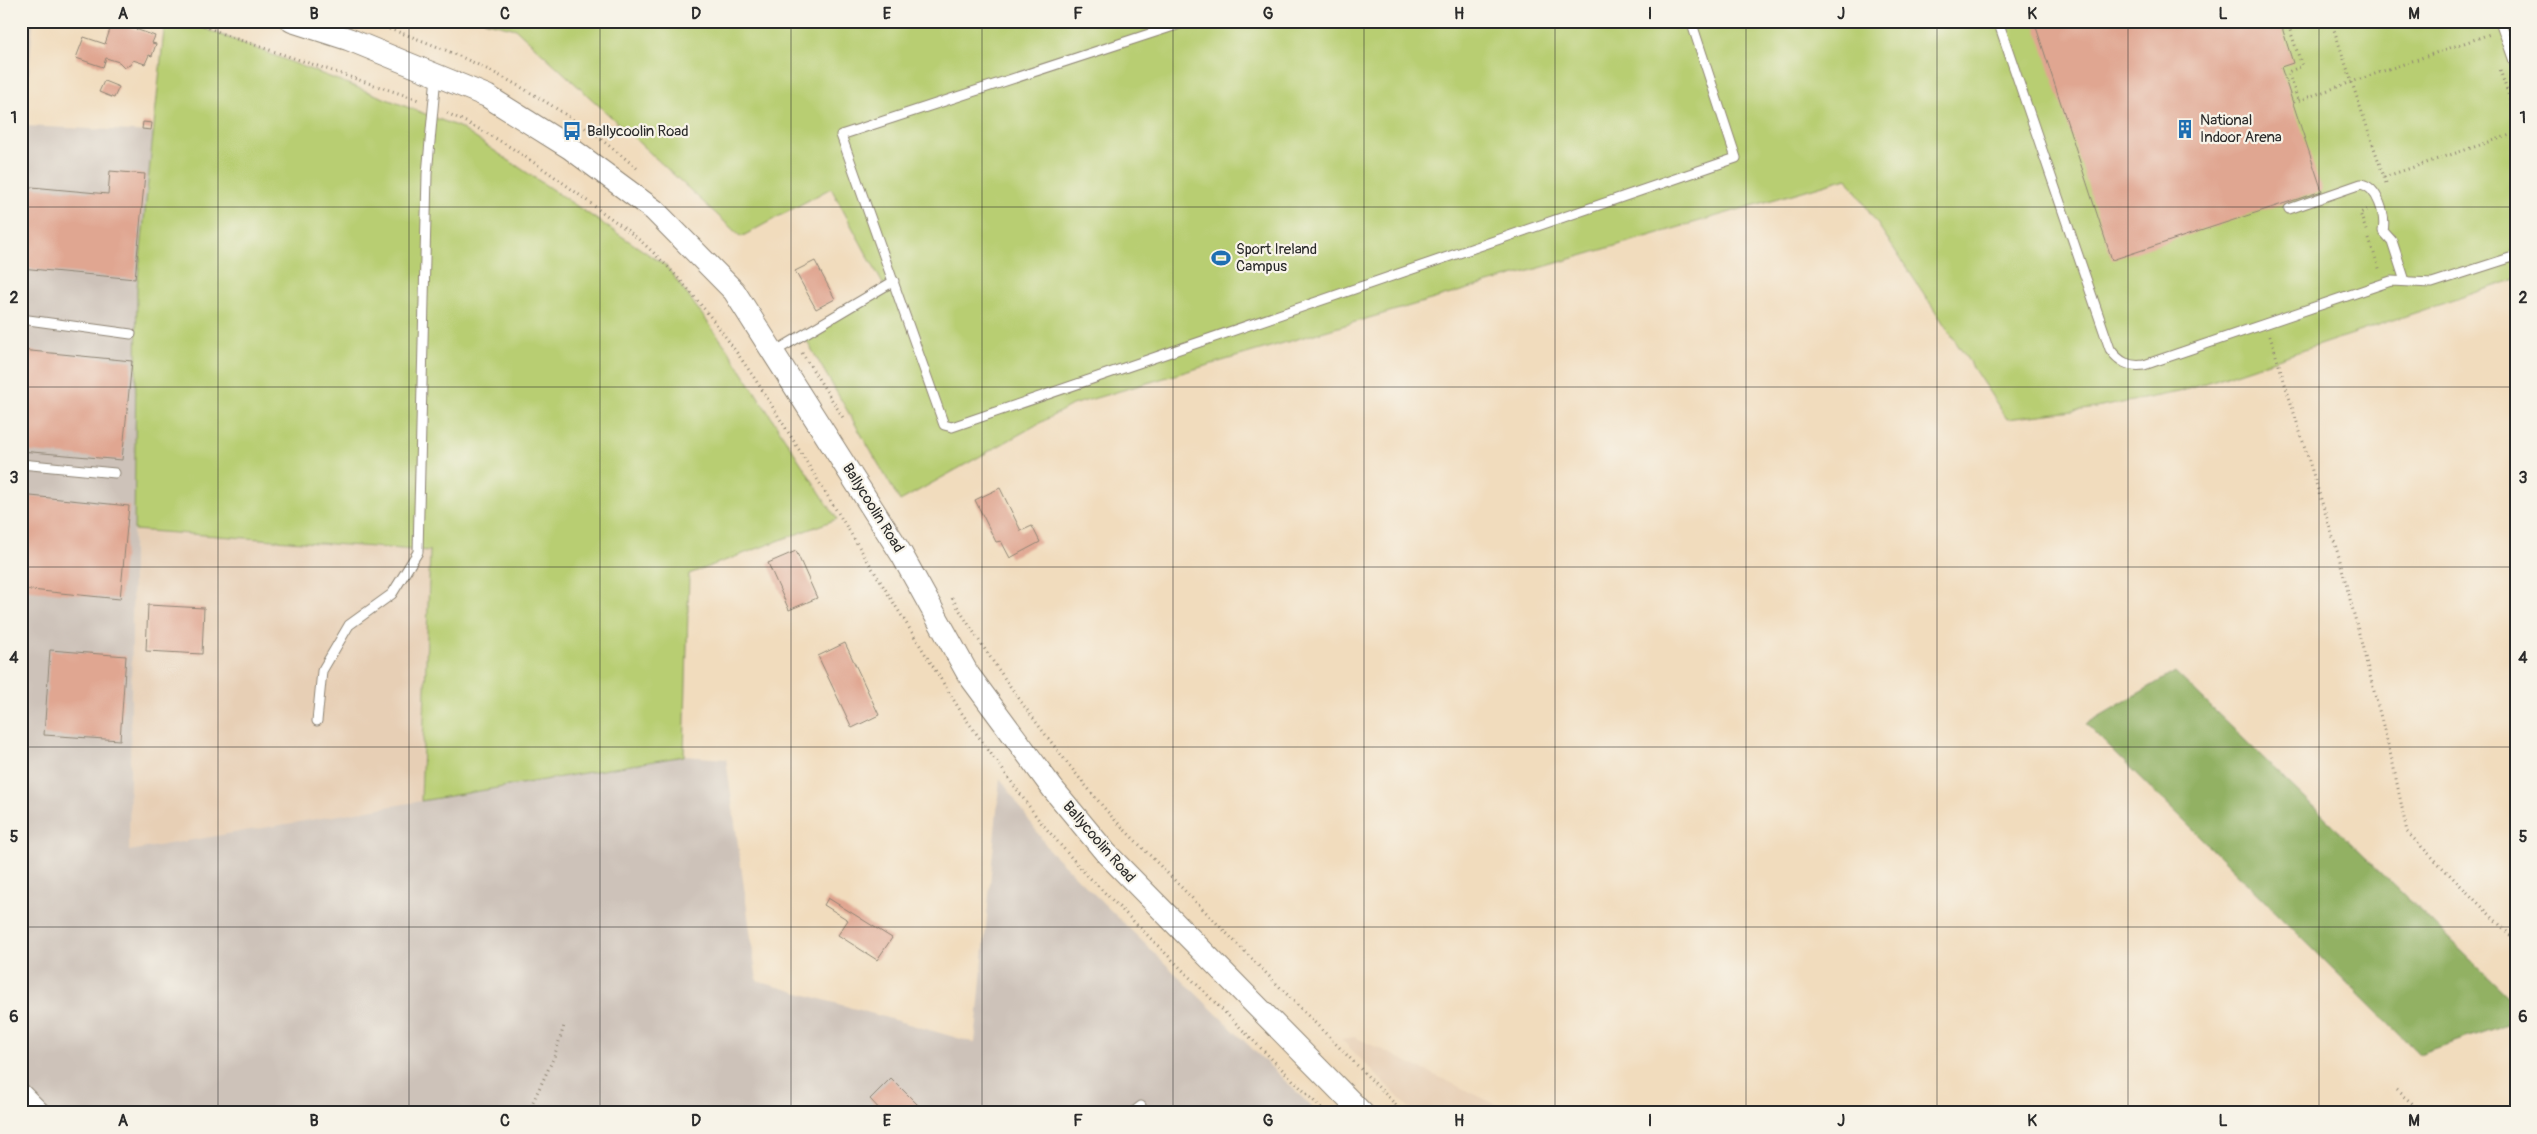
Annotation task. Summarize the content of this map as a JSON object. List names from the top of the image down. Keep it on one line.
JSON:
{"streets":{"street":["Ballycoolin Road"]},"places":{"building":["National Indoor Arena"],"bus stop":["Ballycoolin Road"],"sports":["Sport Ireland Campus"]},"grid":{"columns":["A","B","C","D","E","F","G","H","I","J","K","L","M"],"rows":["1","2","3","4","5","6"]}}
